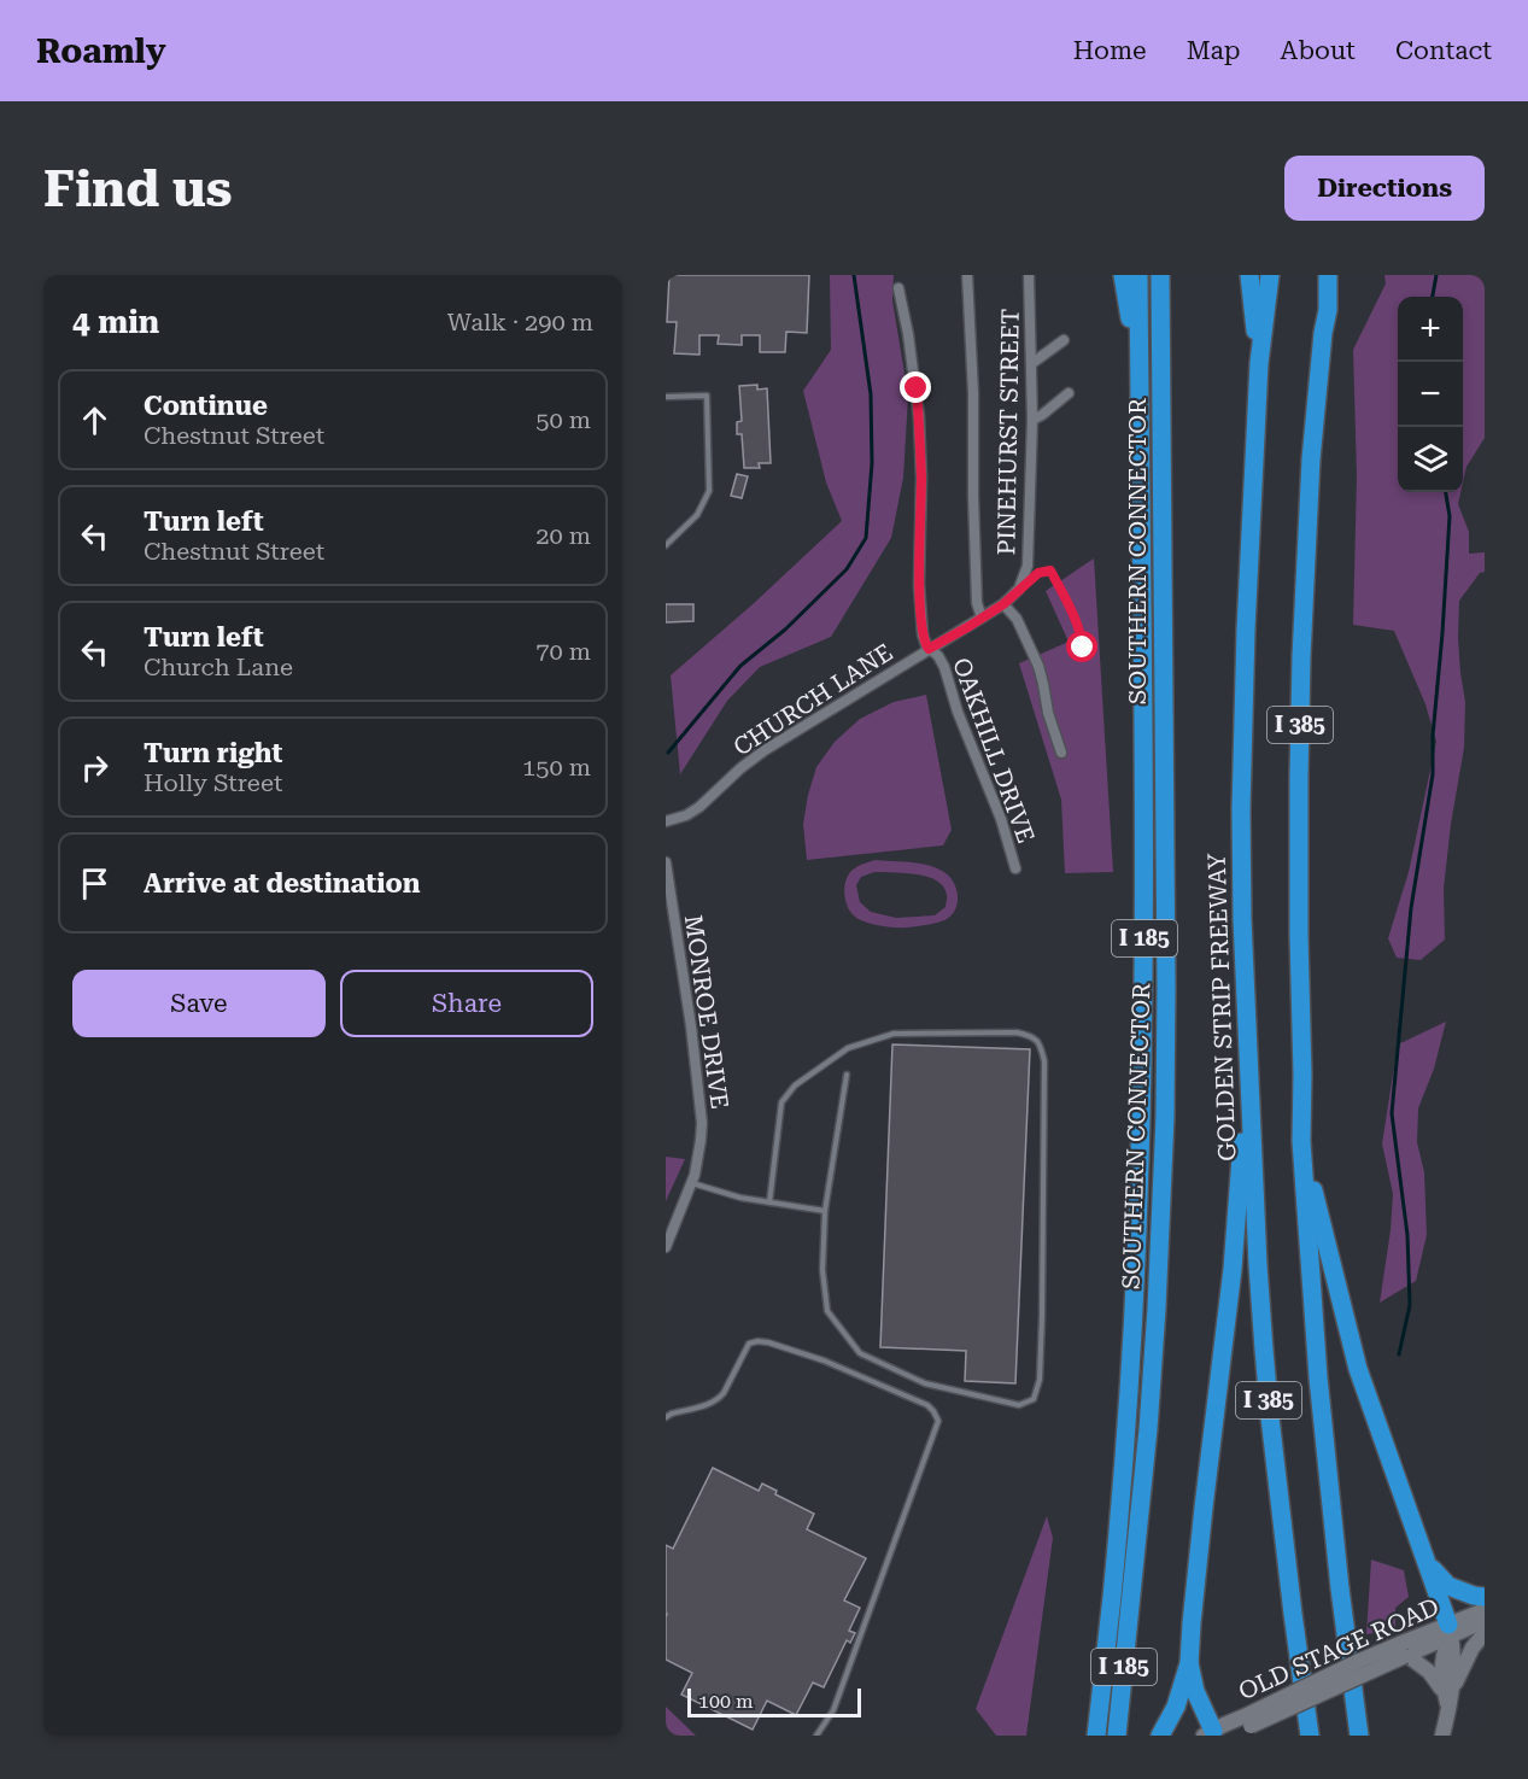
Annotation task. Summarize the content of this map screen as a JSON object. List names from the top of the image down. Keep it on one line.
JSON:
{"streets":{"highway":["SOUTHERN CONNECTOR","I 385","I 185","GOLDEN STRIP FREEWAY"],"street":["PINEHURST STREET","CHURCH LANE","OAKHILL DRIVE","MONROE DRIVE","OLD STAGE ROAD"]},"crossings":[["PINEHURST STREET","CHURCH LANE"],["CHURCH LANE","OAKHILL DRIVE"]],"scale_bar":"100 m","page":{"header":"Roamly","nav":["Home","Map","About","Contact"],"buttons":["Directions",["Save","Share"]],"title":"Find us","heading":["4 min","Walk · 290 m"],"map_buttons":["+","−"],"list":[["Continue","Chestnut Street","50 m"],["Turn left","Chestnut Street","20 m"],["Turn left","Church Lane","70 m"],["Turn right","Holly Street","150 m"],"Arrive at destination"],"scale":"100 m"}}
